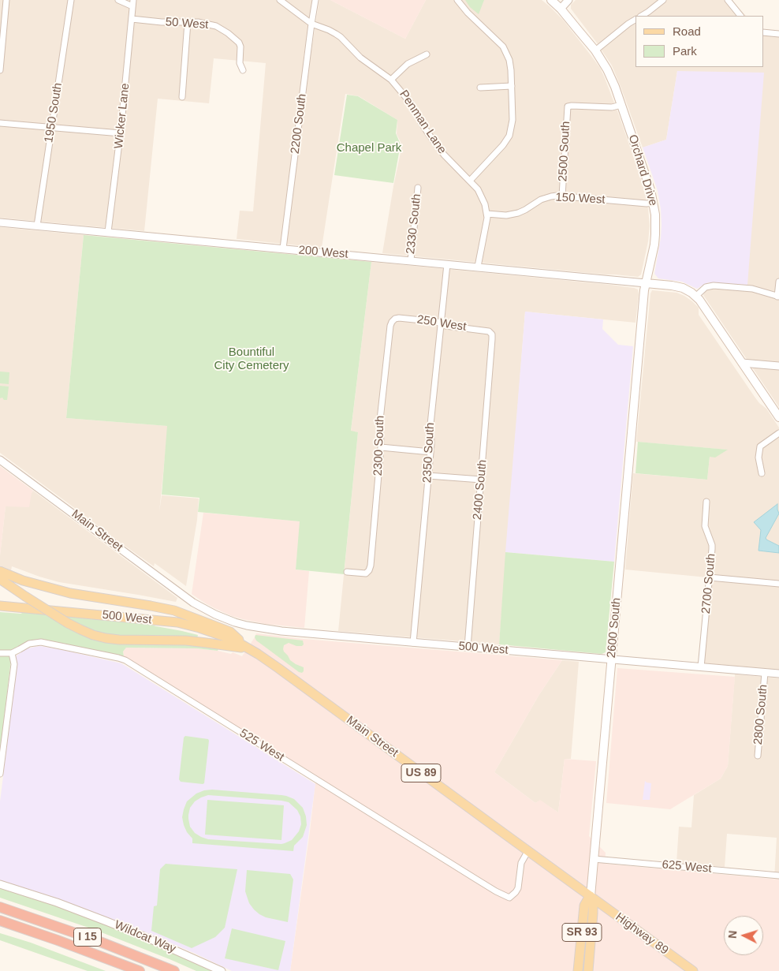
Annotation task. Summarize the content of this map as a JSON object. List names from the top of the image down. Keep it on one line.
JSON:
{"streets":{"highway":["I 15"],"main road":["Orchard Drive","Main Street","500 West","2600 South","US 89","SR 93","Highway 89"],"street":["50 West","1950 South","Wicker Lane","Penman Lane","2200 South","2500 South","150 West","2330 South","200 West","250 West","2300 South","2350 South","2400 South","2700 South","2800 South","525 West","625 West","Wildcat Way"]},"crossings":[["50 West","Wicker Lane"],["1950 South","200 West"],["Wicker Lane","200 West"],["Penman Lane","2200 South"],["Penman Lane","150 West"],["Penman Lane","200 West"],["2200 South","200 West"],["2500 South","Orchard Drive"],["2500 South","150 West"],["Orchard Drive","150 West"],["Orchard Drive","200 West"],["Orchard Drive","2600 South"],["2330 South","200 West"],["200 West","2350 South"],["200 West","2600 South"],["250 West","2300 South"],["250 West","2350 South"],["250 West","2400 South"],["2350 South","500 West"],["2400 South","500 West"],["Main Street","500 West"],["Main Street","2600 South"],["Main Street","525 West"],["Main Street","SR 93"],["Main Street","Highway 89"],["2700 South","500 West"],["500 West","2600 South"],["500 West","2800 South"],["2600 South","625 West"],["2600 South","SR 93"],["2600 South","Highway 89"],["SR 93","Highway 89"]],"parks":["Chapel Park","Bountiful City Cemetery"],"legend":["Road","Park"],"north":"left"}
